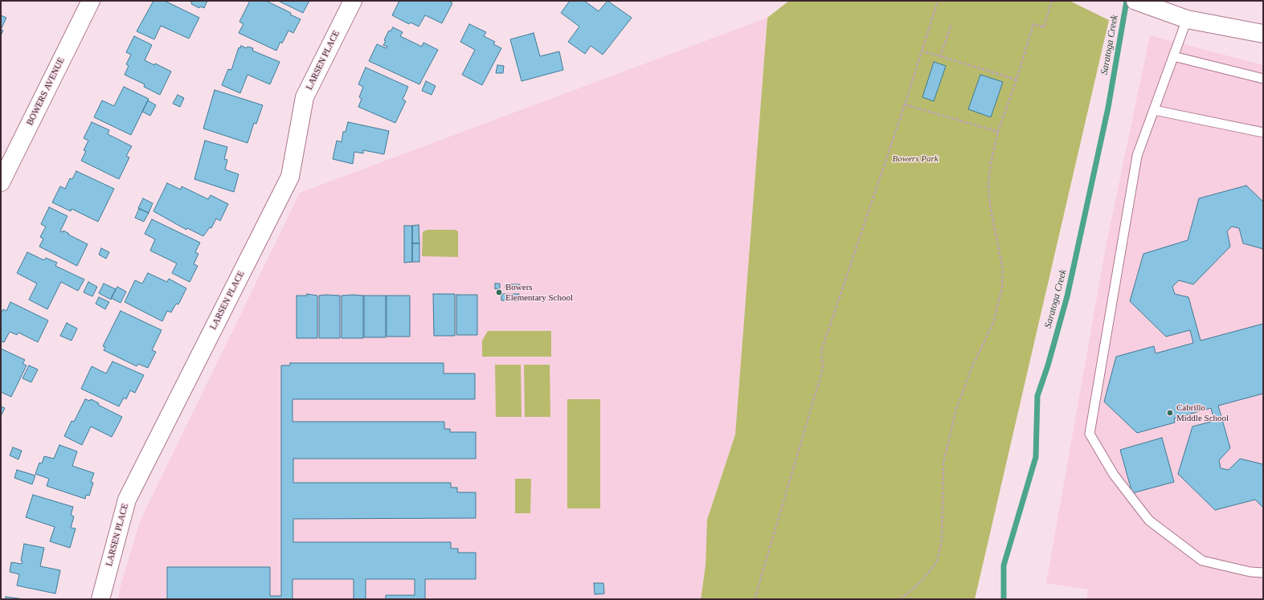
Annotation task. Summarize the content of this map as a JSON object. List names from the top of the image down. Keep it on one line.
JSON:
{"streets":{"street":["LARSEN PLACE","BOWERS AVENUE"]},"water":["Saratoga Creek"],"parks":["Bowers Park"],"places":["Bowers Elementary School","Cabrillo Middle School"]}
